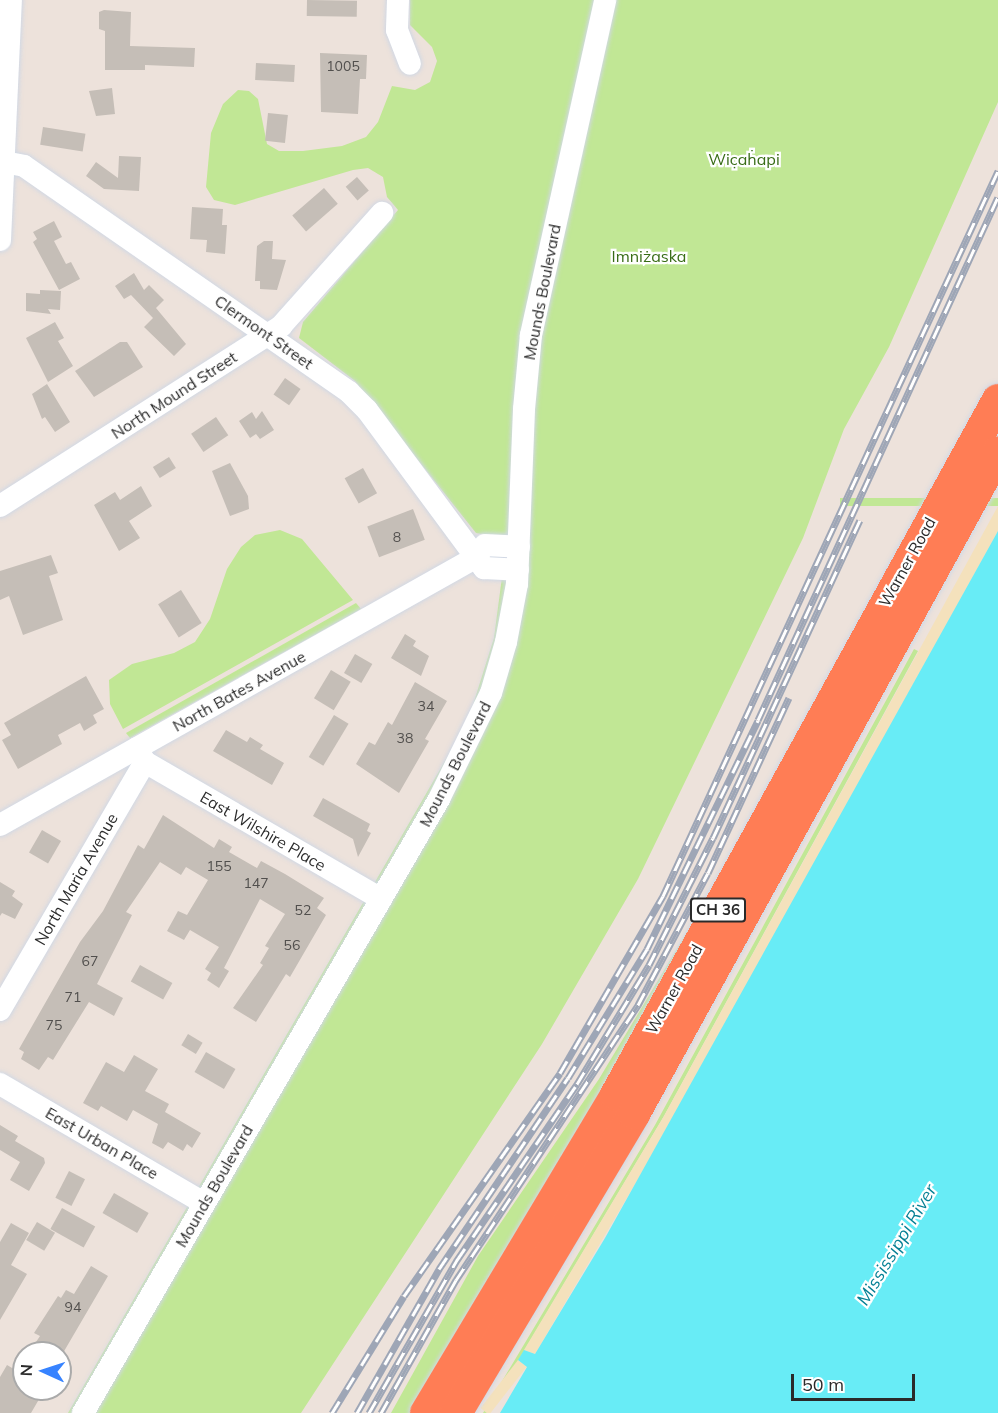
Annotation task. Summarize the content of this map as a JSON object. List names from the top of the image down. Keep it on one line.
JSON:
{"streets":{"highway":["Warner Road","CH 36"],"street":["Mounds Boulevard","Clermont Street","North Mound Street","North Bates Avenue","East Wilshire Place","North Maria Avenue","East Urban Place"]},"crossings":[["Mounds Boulevard","Clermont Street"],["Mounds Boulevard","East Wilshire Place"],["Mounds Boulevard","East Urban Place"],["Clermont Street","North Mound Street"],["Clermont Street","North Bates Avenue"],["North Bates Avenue","East Wilshire Place"],["North Bates Avenue","North Maria Avenue"],["East Wilshire Place","North Maria Avenue"]],"water":["Mississippi River"],"parks":["Wic̣aḣapi","Imniżaska"],"house_numbers":["1005","8","34","38","155","147","52","56","67","71","75","94"],"scale_bar":"50 m","north":"left"}
